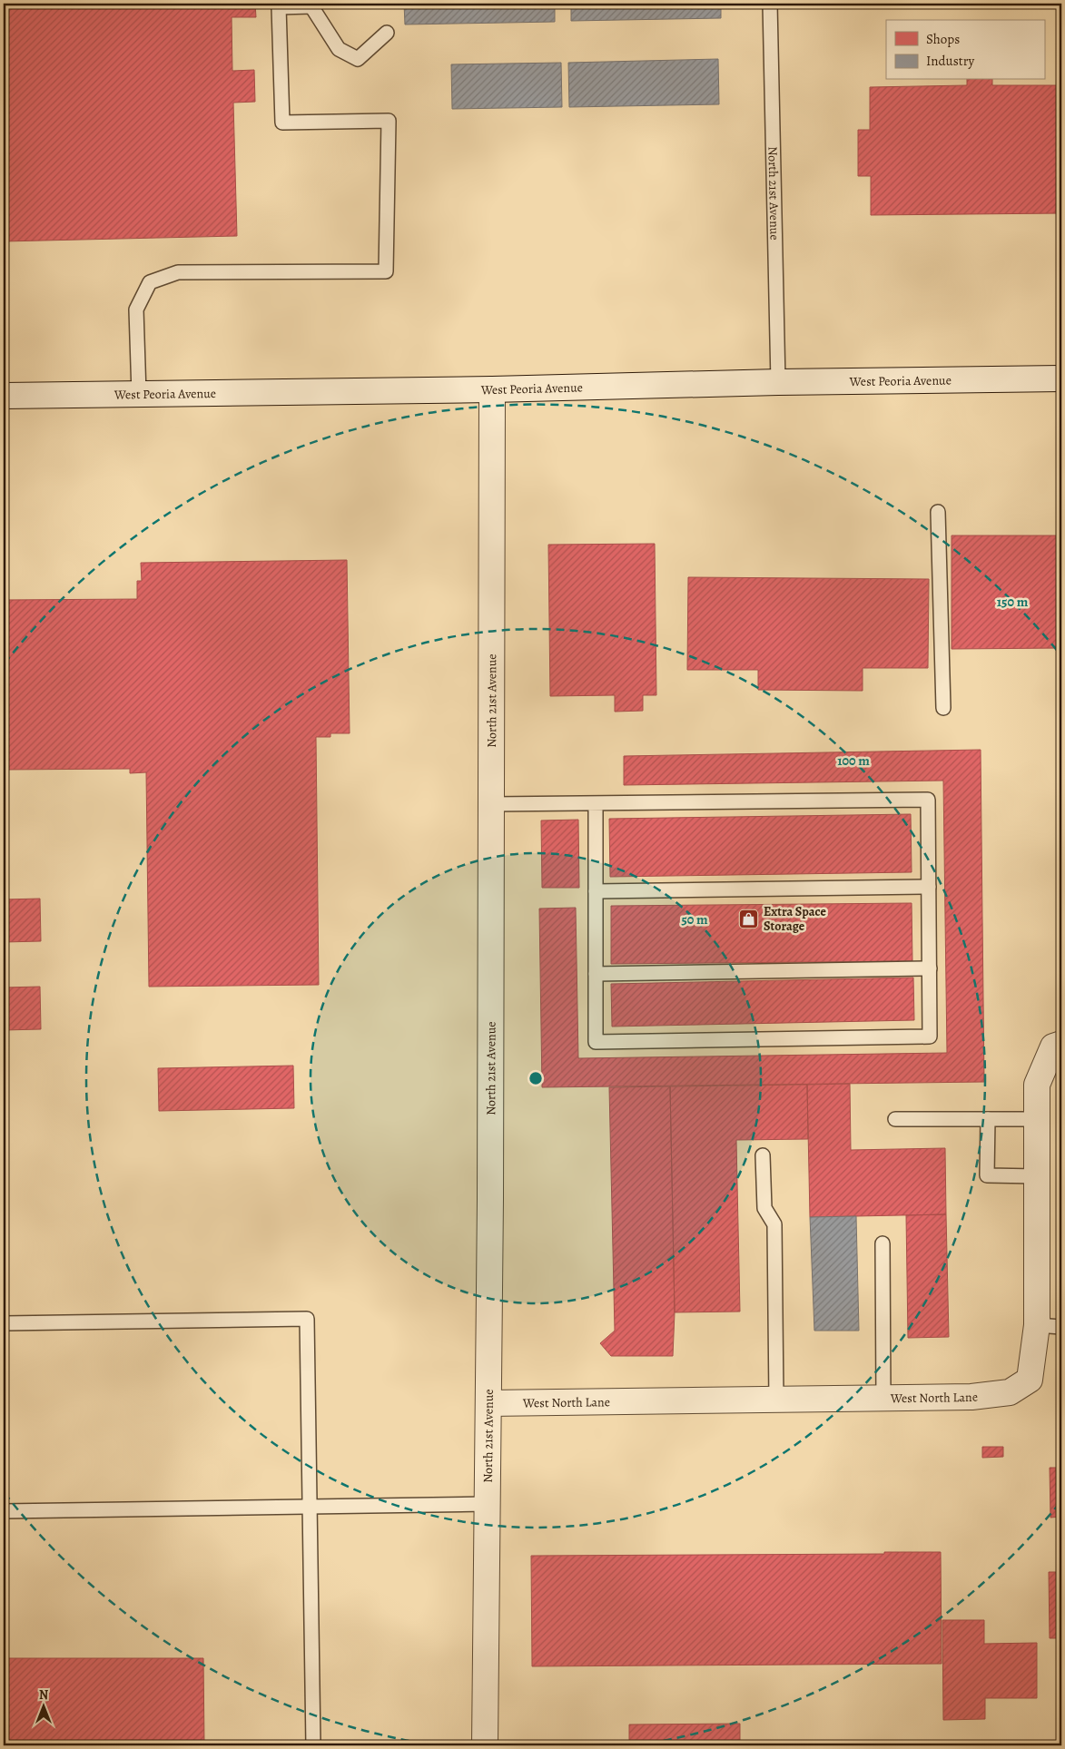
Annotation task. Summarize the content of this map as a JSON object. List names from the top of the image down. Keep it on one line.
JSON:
{"streets":{"street":["North 21st Avenue","West Peoria Avenue","West North Lane"]},"crossings":[["North 21st Avenue","West Peoria Avenue"],["North 21st Avenue","West North Lane"]],"places":{"shop":["Extra Space Storage"]},"legend":["Shops","Industry"],"north":"top","rings":["150 m","100 m","50 m"]}
